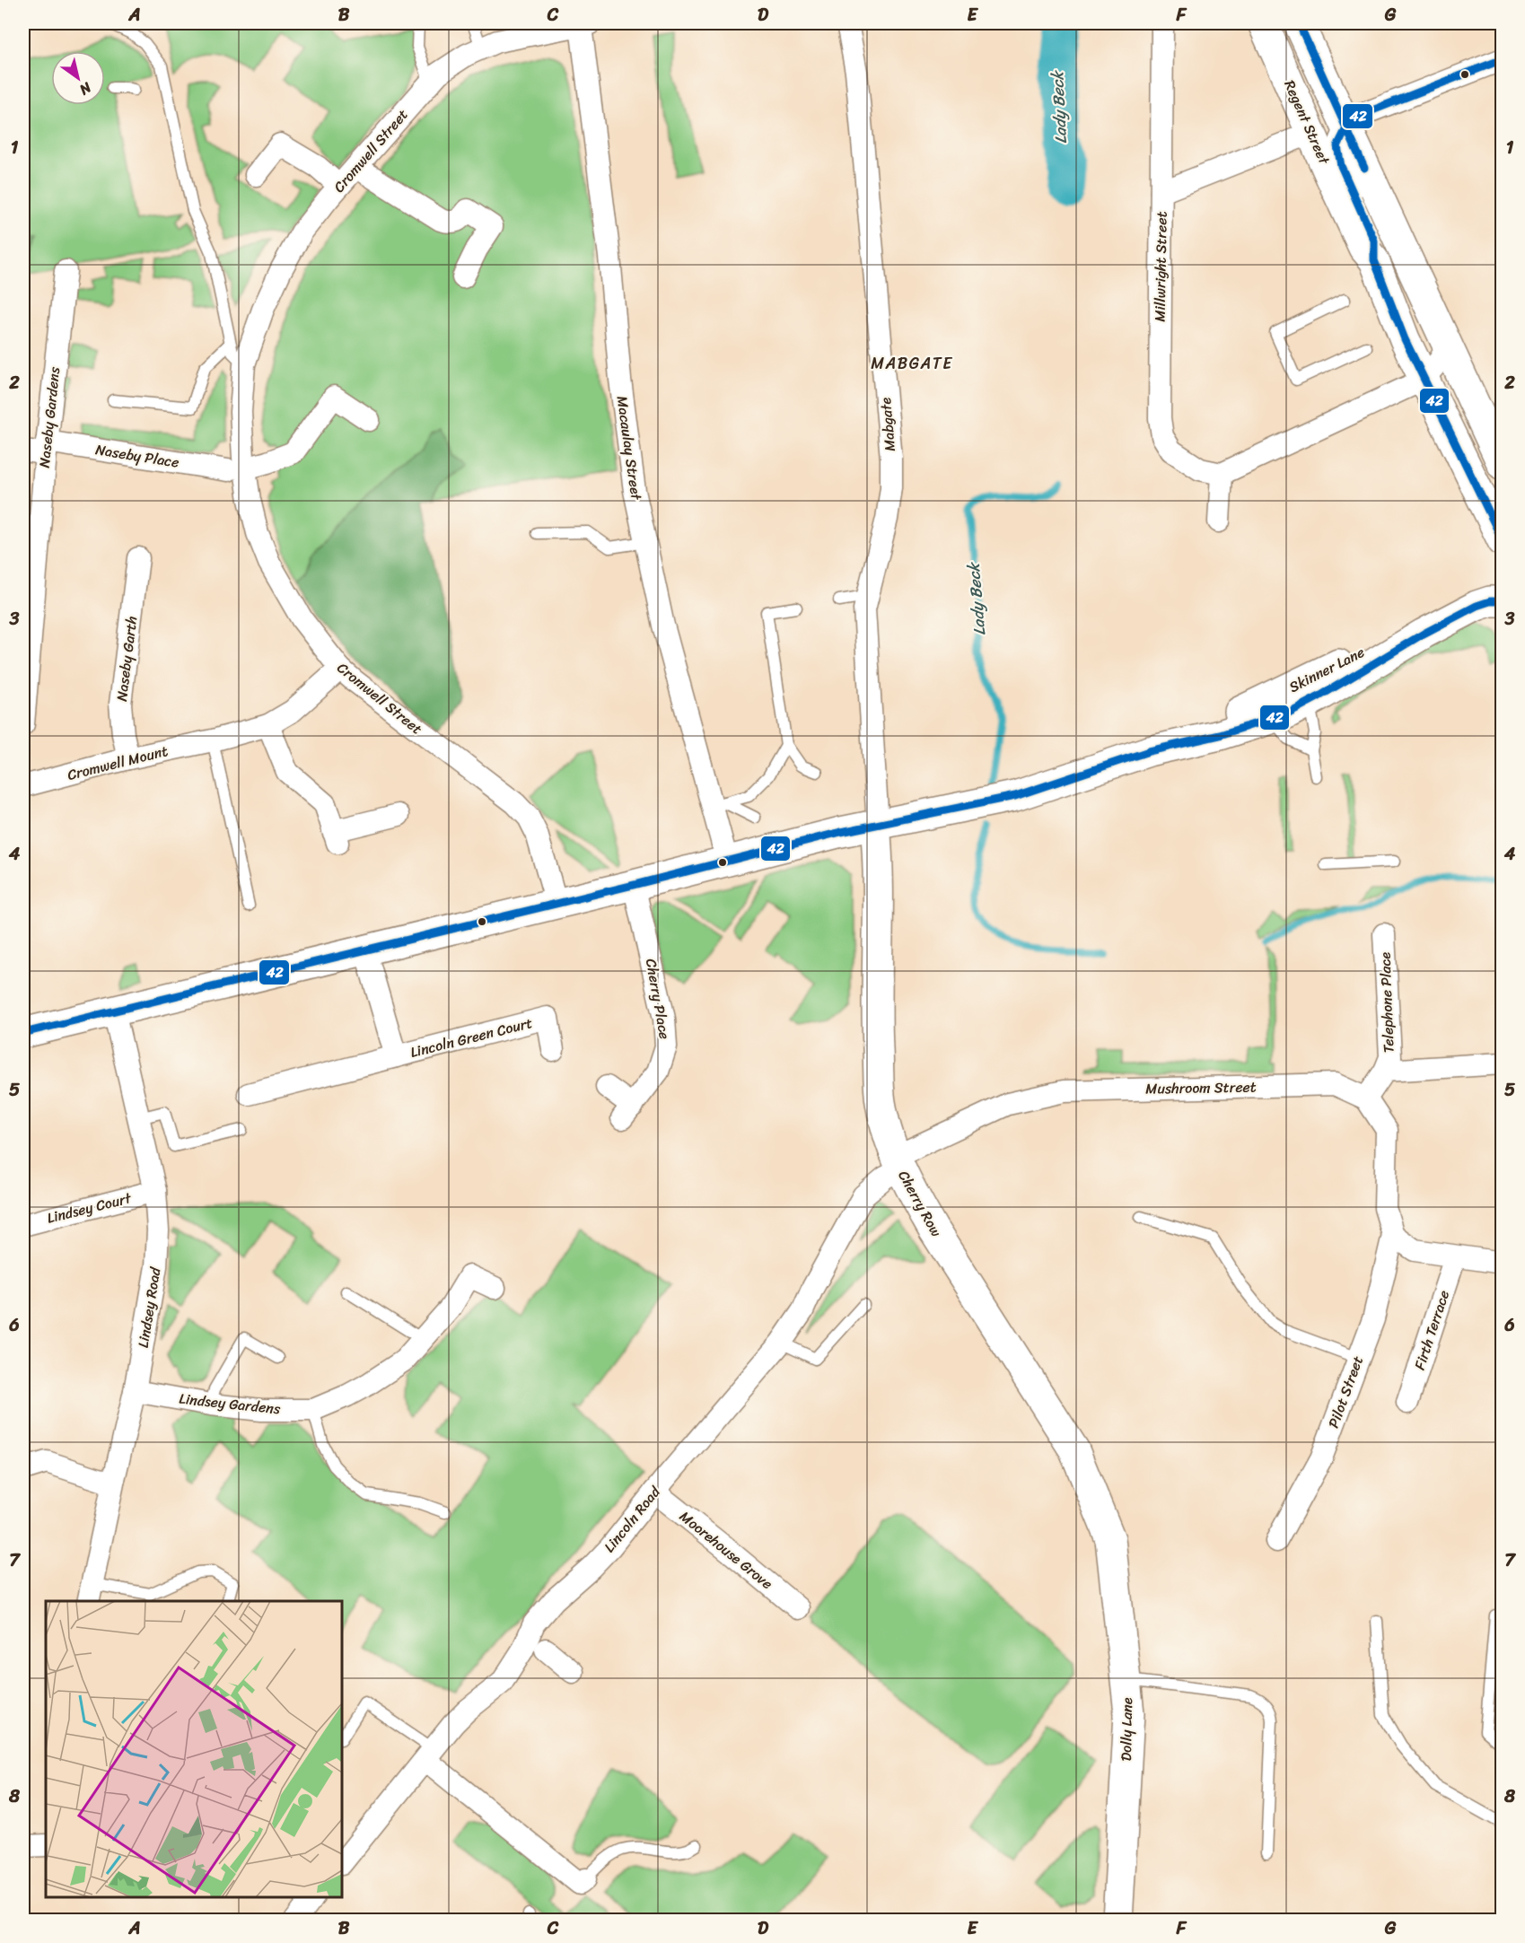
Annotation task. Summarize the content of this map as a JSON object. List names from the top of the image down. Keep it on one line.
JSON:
{"streets":{"main road":["Regent Street","Skinner Lane","Cherry Row","Dolly Lane"],"street":["Cromwell Street","Millwright Street","Naseby Gardens","Mabgate","Macaulay Street","Naseby Place","Naseby Garth","Cromwell Mount","Cherry Place","Telephone Place","Lincoln Green Court","Mushroom Street","Lindsey Court","Lindsey Road","Firth Terrace","Pilot Street","Lindsey Gardens","Lincoln Road","Moorehouse Grove"]},"crossings":[["Cromwell Street","Macaulay Street"],["Cromwell Street","Naseby Place"],["Cromwell Street","Skinner Lane"],["Cromwell Street","Cromwell Mount"],["Naseby Gardens","Naseby Place"],["Mabgate","Skinner Lane"],["Mabgate","Cherry Row"],["Macaulay Street","Skinner Lane"],["Naseby Garth","Cromwell Mount"],["Skinner Lane","Cherry Place"],["Skinner Lane","Lincoln Green Court"],["Skinner Lane","Cherry Row"],["Skinner Lane","Lindsey Road"],["Mushroom Street","Cherry Row"],["Mushroom Street","Lincoln Road"],["Cherry Row","Lincoln Road"],["Cherry Row","Dolly Lane"],["Lindsey Court","Lindsey Road"],["Lindsey Road","Lindsey Gardens"],["Lincoln Road","Moorehouse Grove"]],"districts":["MABGATE"],"water":["Lady Beck"],"lines":["transit line 42"],"north":"bottom right","grid":{"columns":["A","B","C","D","E","F","G"],"rows":["1","2","3","4","5","6","7","8"]}}
